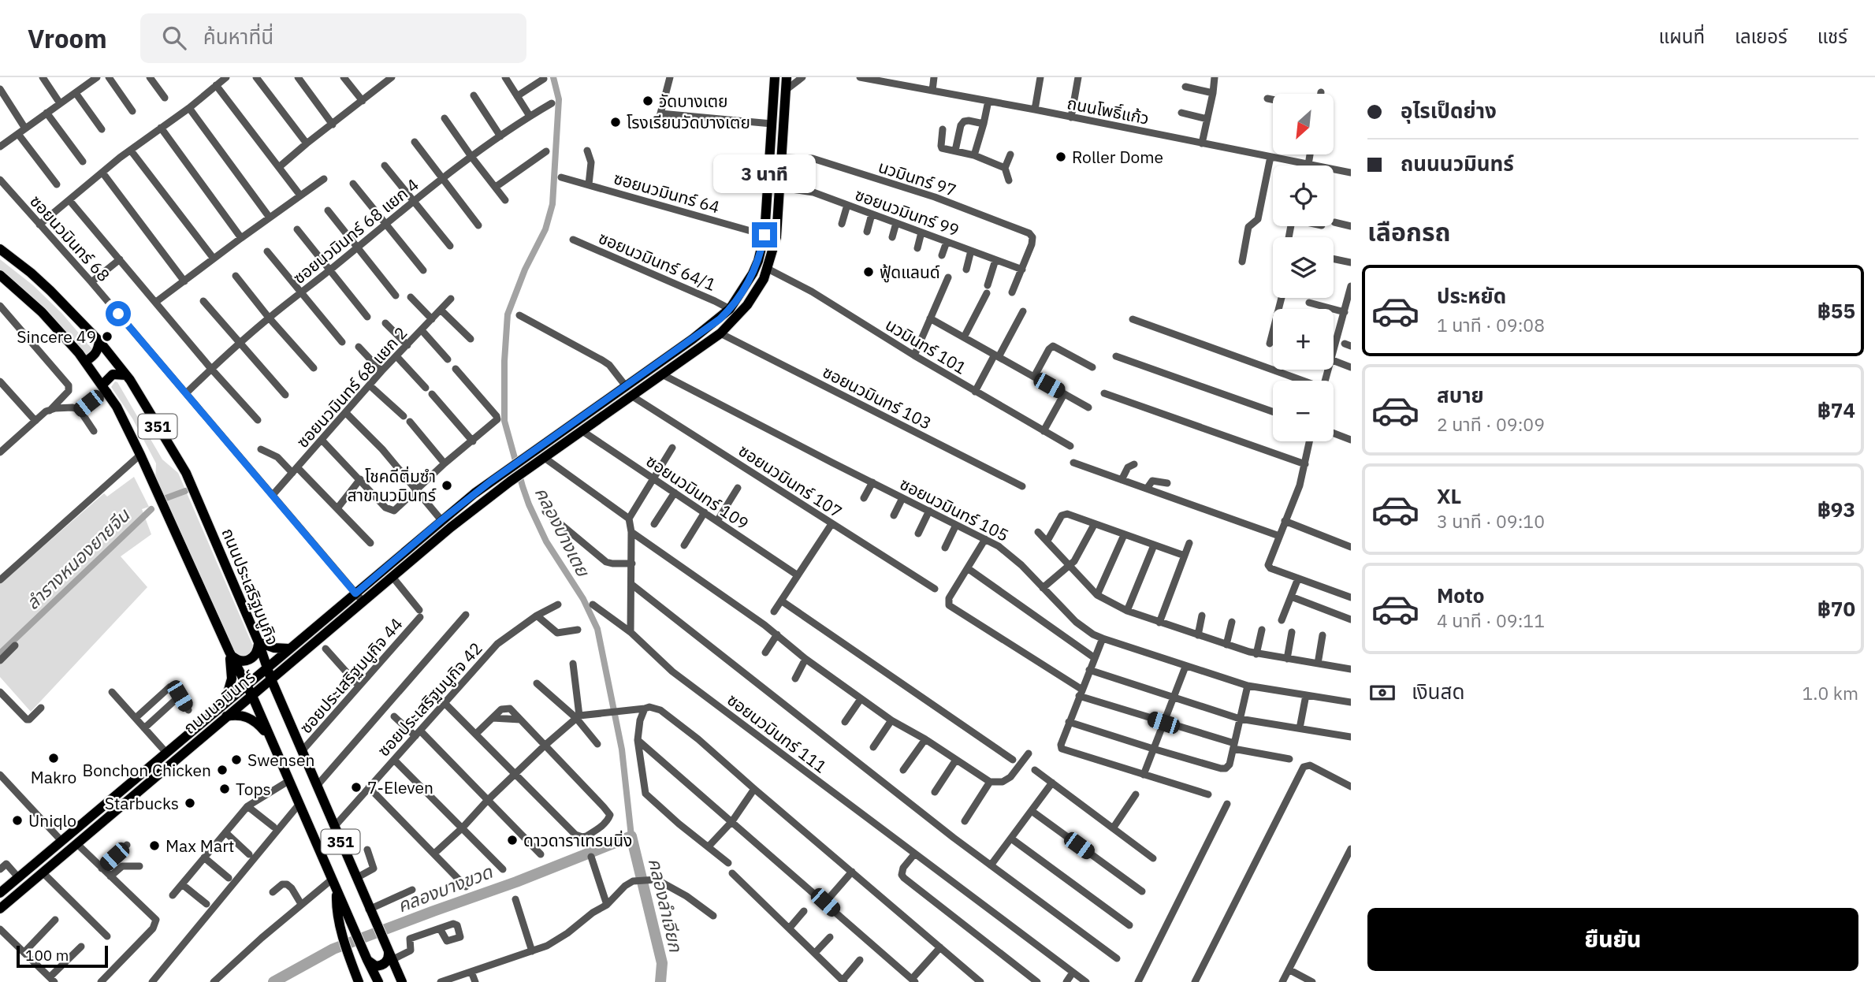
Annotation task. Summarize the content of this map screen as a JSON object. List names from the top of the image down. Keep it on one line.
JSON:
{"streets":{"main road":["351","ถนนประเสริฐมนูกิจ","ถนนนวมินทร์"],"street":["ถนนโพธิ์แก้ว","นวมินทร์ 97","ซอยนวมินทร์ 64","ซอยนวมินทร์ 99","ซอยนวมินทร์ 68 แยก 4","ซอยนวมินทร์ 68","ซอยนวมินทร์ 64/1","นวมินทร์ 101","ซอยนวมินทร์ 68 แยก 2","ซอยนวมินทร์ 103","ซอยนวมินทร์ 107","ซอยนวมินทร์ 109","ซอยนวมินทร์ 105","ซอยประเสริฐมนูกิจ 44","ซอยประเสริฐมนูกิจ 42","ซอยนวมินทร์ 111"]},"crossings":[["นวมินทร์ 97","ซอยนวมินทร์ 99"],["นวมินทร์ 97","ถนนนวมินทร์"],["ซอยนวมินทร์ 64","ถนนนวมินทร์"],["ซอยนวมินทร์ 99","ถนนนวมินทร์"],["ซอยนวมินทร์ 68 แยก 4","ซอยนวมินทร์ 68"],["ซอยนวมินทร์ 68","ซอยนวมินทร์ 68 แยก 2"],["ซอยนวมินทร์ 68","ถนนนวมินทร์"],["ซอยนวมินทร์ 64/1","ถนนนวมินทร์"],["นวมินทร์ 101","ถนนนวมินทร์"],["ซอยนวมินทร์ 103","ถนนนวมินทร์"],["351","ถนนนวมินทร์"],["ซอยนวมินทร์ 107","ถนนนวมินทร์"],["ซอยนวมินทร์ 109","ถนนนวมินทร์"],["ซอยนวมินทร์ 105","ถนนนวมินทร์"],["ถนนประเสริฐมนูกิจ","ซอยประเสริฐมนูกิจ 44"],["ถนนประเสริฐมนูกิจ","ซอยประเสริฐมนูกิจ 42"],["ถนนประเสริฐมนูกิจ","ถนนนวมินทร์"],["ซอยประเสริฐมนูกิจ 44","ถนนนวมินทร์"]],"water":["คลองบางเตย","ลำรางหนองยายจีน","คลองบางขวด","คลองลำเจียก"],"places":["วัดบางเตย","โรงเรียนวัดบางเตย","Roller Dome","ฟู้ดแลนด์","Sincere 49","โชคดีติ่มซำ สาขานวมินทร์","Makro","Swensen","Bonchon Chicken","7-Eleven","Tops","Starbucks","Uniqlo","ดาวดาราเทรนนิ่ง","Max Mart"],"scale_bar":"100 m","north":"bottom left","page":{"header":"Vroom","search":"ค้นหาที่นี่","nav":["แผนที่","เลเยอร์","แชร์"],"banner":["อุไรเป็ดย่าง","ถนนนวมินทร์"],"map_buttons":["+","−"],"bubble":"3 นาที","heading":"เลือกรถ","list":[{"name":"ประหยัด","note":"1 นาที · 09:08","value":"฿55"},{"name":"สบาย","note":"2 นาที · 09:09","value":"฿74"},{"name":"XL","note":"3 นาที · 09:10","value":"฿93"},{"name":"Moto","note":"4 นาที · 09:11","value":"฿70"}],"pay":["เงินสด","1.0 km"],"buttons":"ยืนยัน","scale":"100 m"}}
